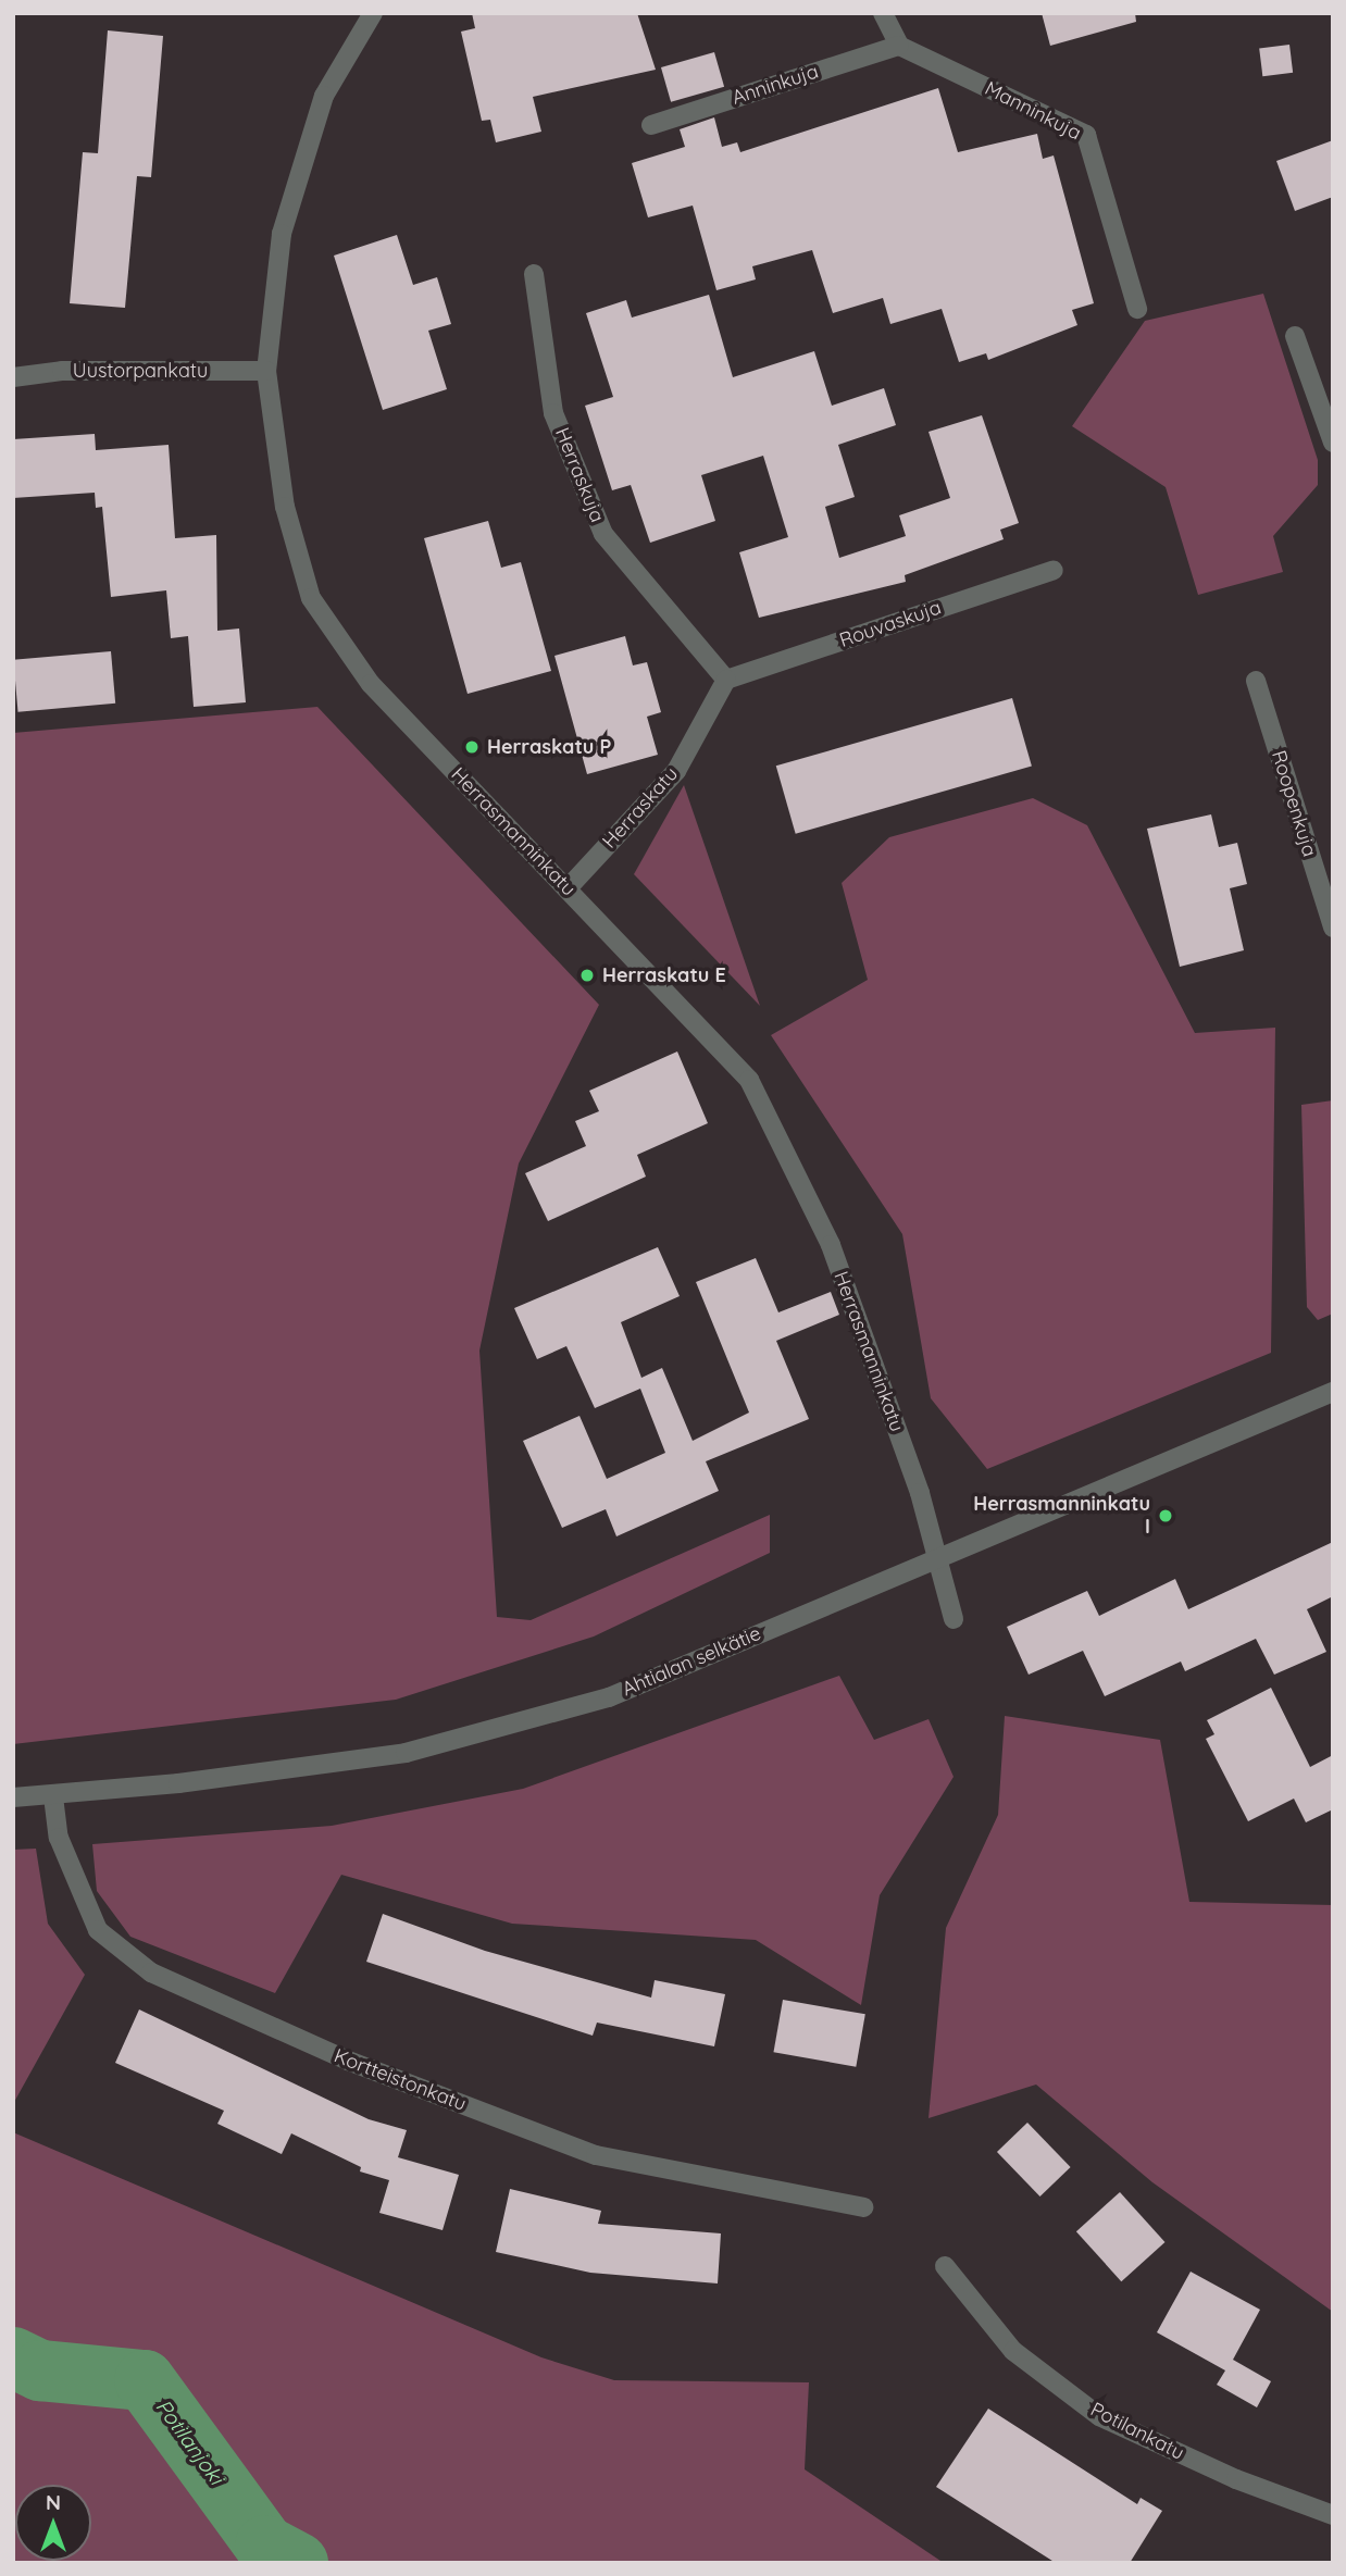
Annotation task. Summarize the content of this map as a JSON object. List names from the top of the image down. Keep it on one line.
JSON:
{"streets":{"street":["Anninkuja","Manninkuja","Uustorpankatu","Herraskuja","Rouvaskuja","Roopenkuja","Herraskatu","Herrasmanninkatu","Ahtialan selkätie","Kortteistonkatu","Potilankatu"]},"crossings":[["Anninkuja","Manninkuja"],["Uustorpankatu","Herrasmanninkatu"],["Herraskuja","Rouvaskuja"],["Herraskuja","Herraskatu"],["Rouvaskuja","Herraskatu"],["Herraskatu","Herrasmanninkatu"],["Herrasmanninkatu","Ahtialan selkätie"],["Ahtialan selkätie","Kortteistonkatu"]],"water":["Potilanjoki"],"places":["Herraskatu P","Herraskatu E","Herrasmanninkatu I"],"north":"top"}
